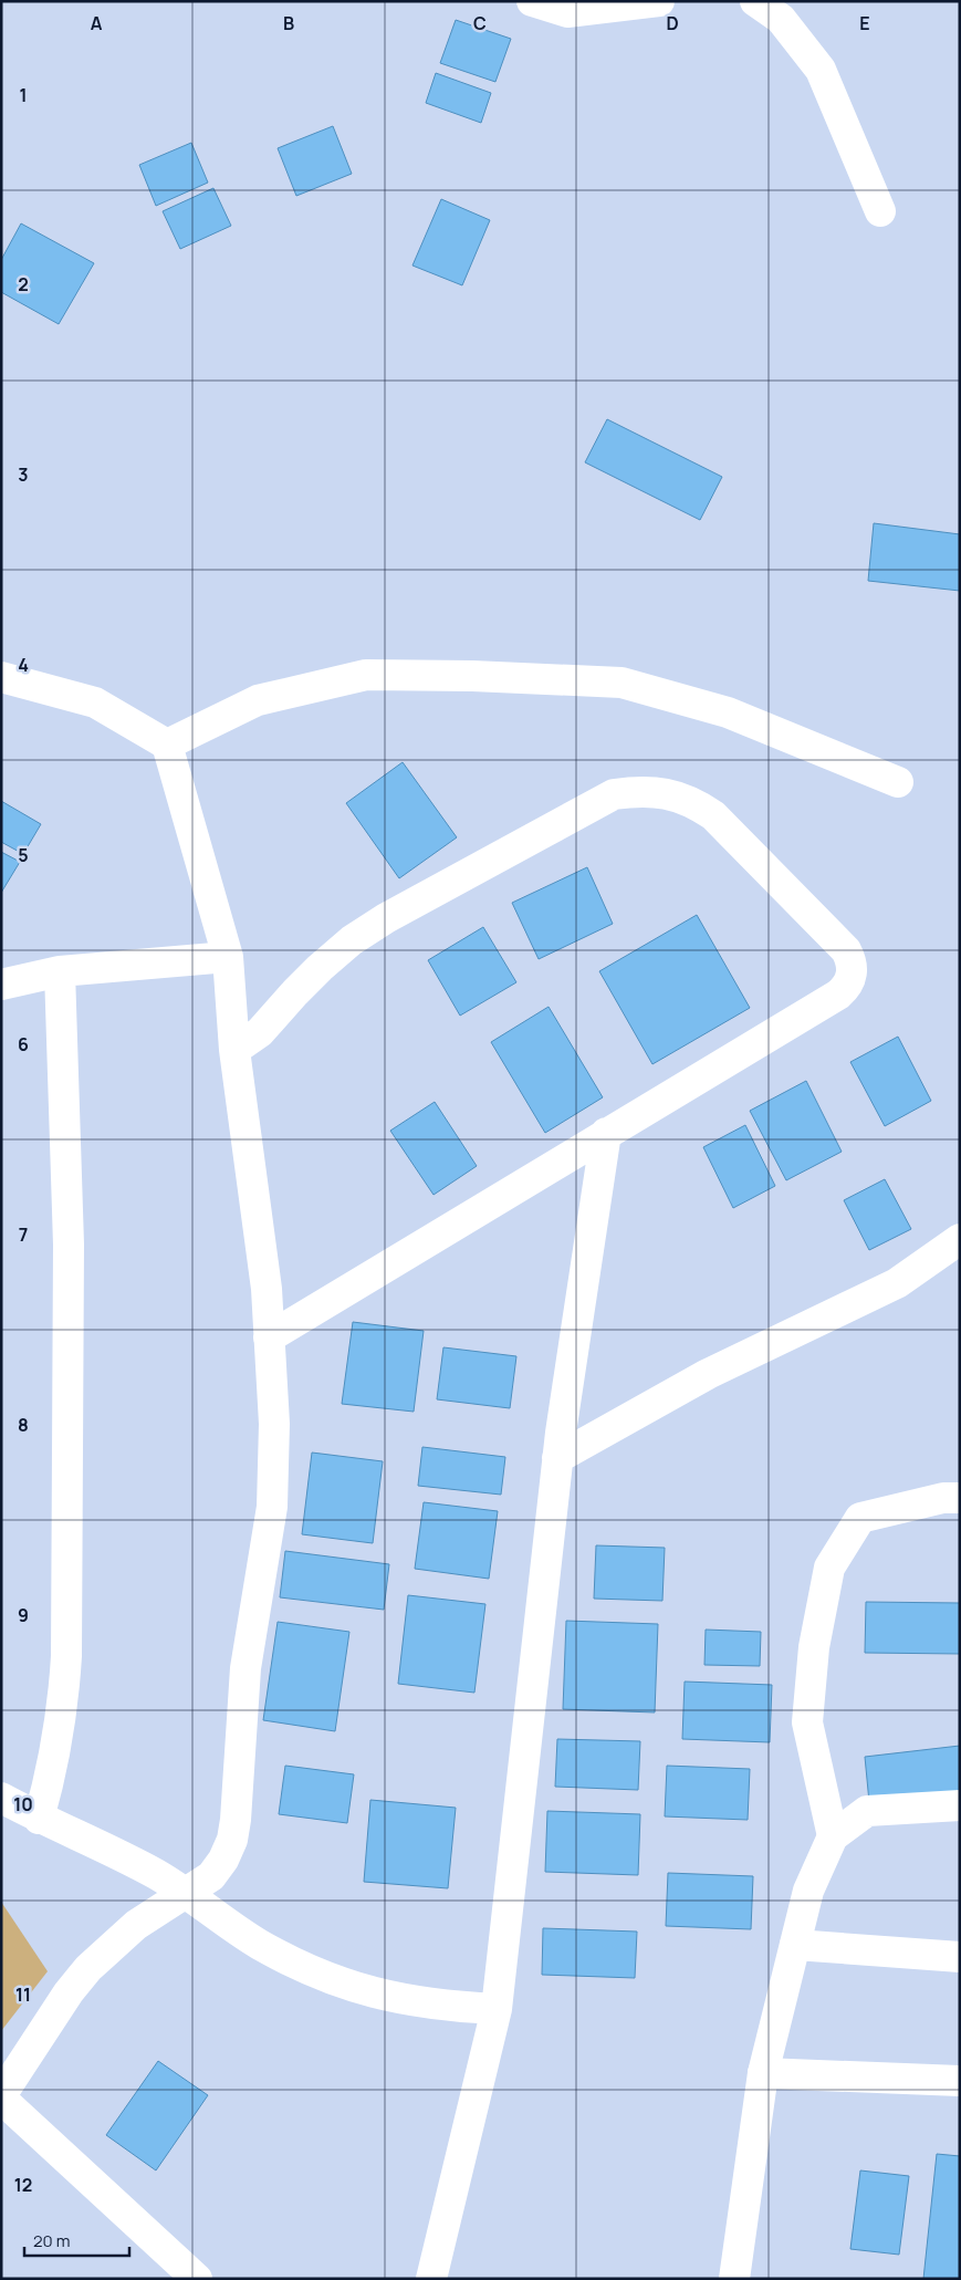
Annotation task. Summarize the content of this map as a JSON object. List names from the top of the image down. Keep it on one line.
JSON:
{"scale_bar":"20 m","grid":{"columns":["A","B","C","D","E"],"rows":["1","2","3","4","5","6","7","8","9","10","11","12"]}}
